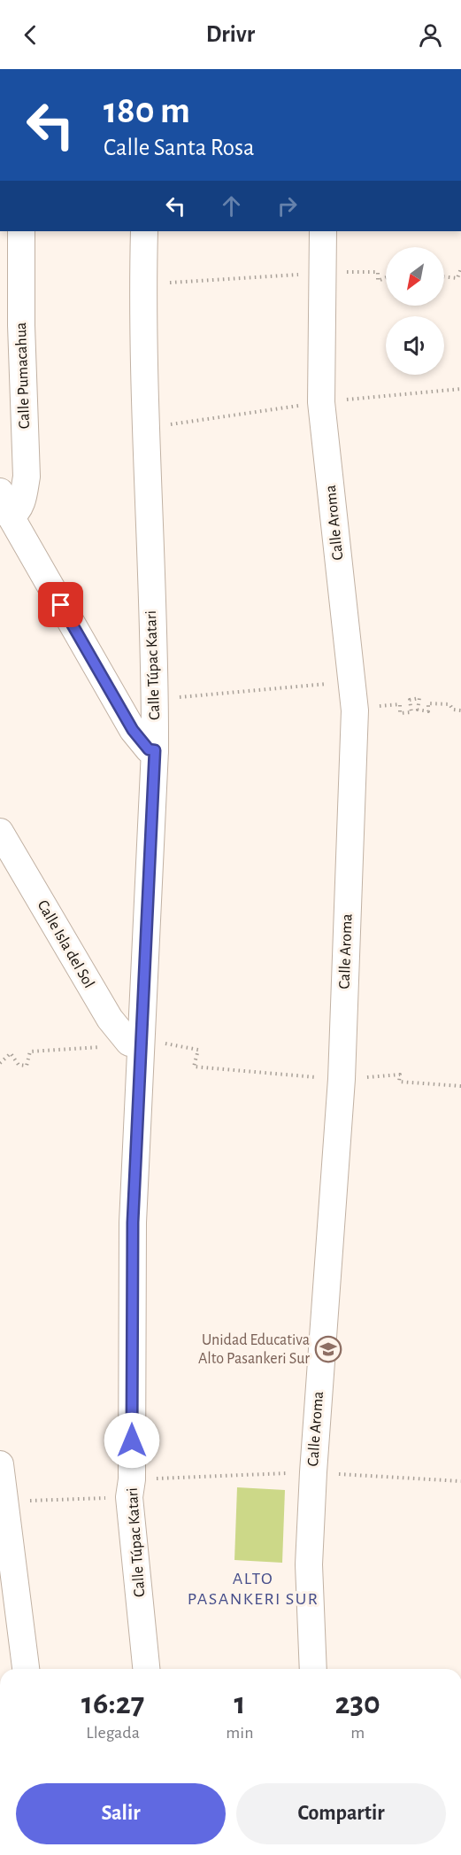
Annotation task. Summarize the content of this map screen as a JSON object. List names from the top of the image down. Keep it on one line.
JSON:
{"streets":{"street":["Calle Pumacahua","Calle Aroma","Calle Túpac Katari","Calle Isla del Sol"]},"crossings":[["Calle Túpac Katari","Calle Isla del Sol"]],"districts":["ALTO PASANKERI SUR"],"places":{"school or university":["Unidad Educativa Alto Pasankeri Sur"]},"north":"bottom left","page":{"header":"Drivr","turn":["180 m","Calle Santa Rosa"],"eta":["16:27","Llegada","1","min","230","m"],"buttons":["Salir","Compartir"]}}
